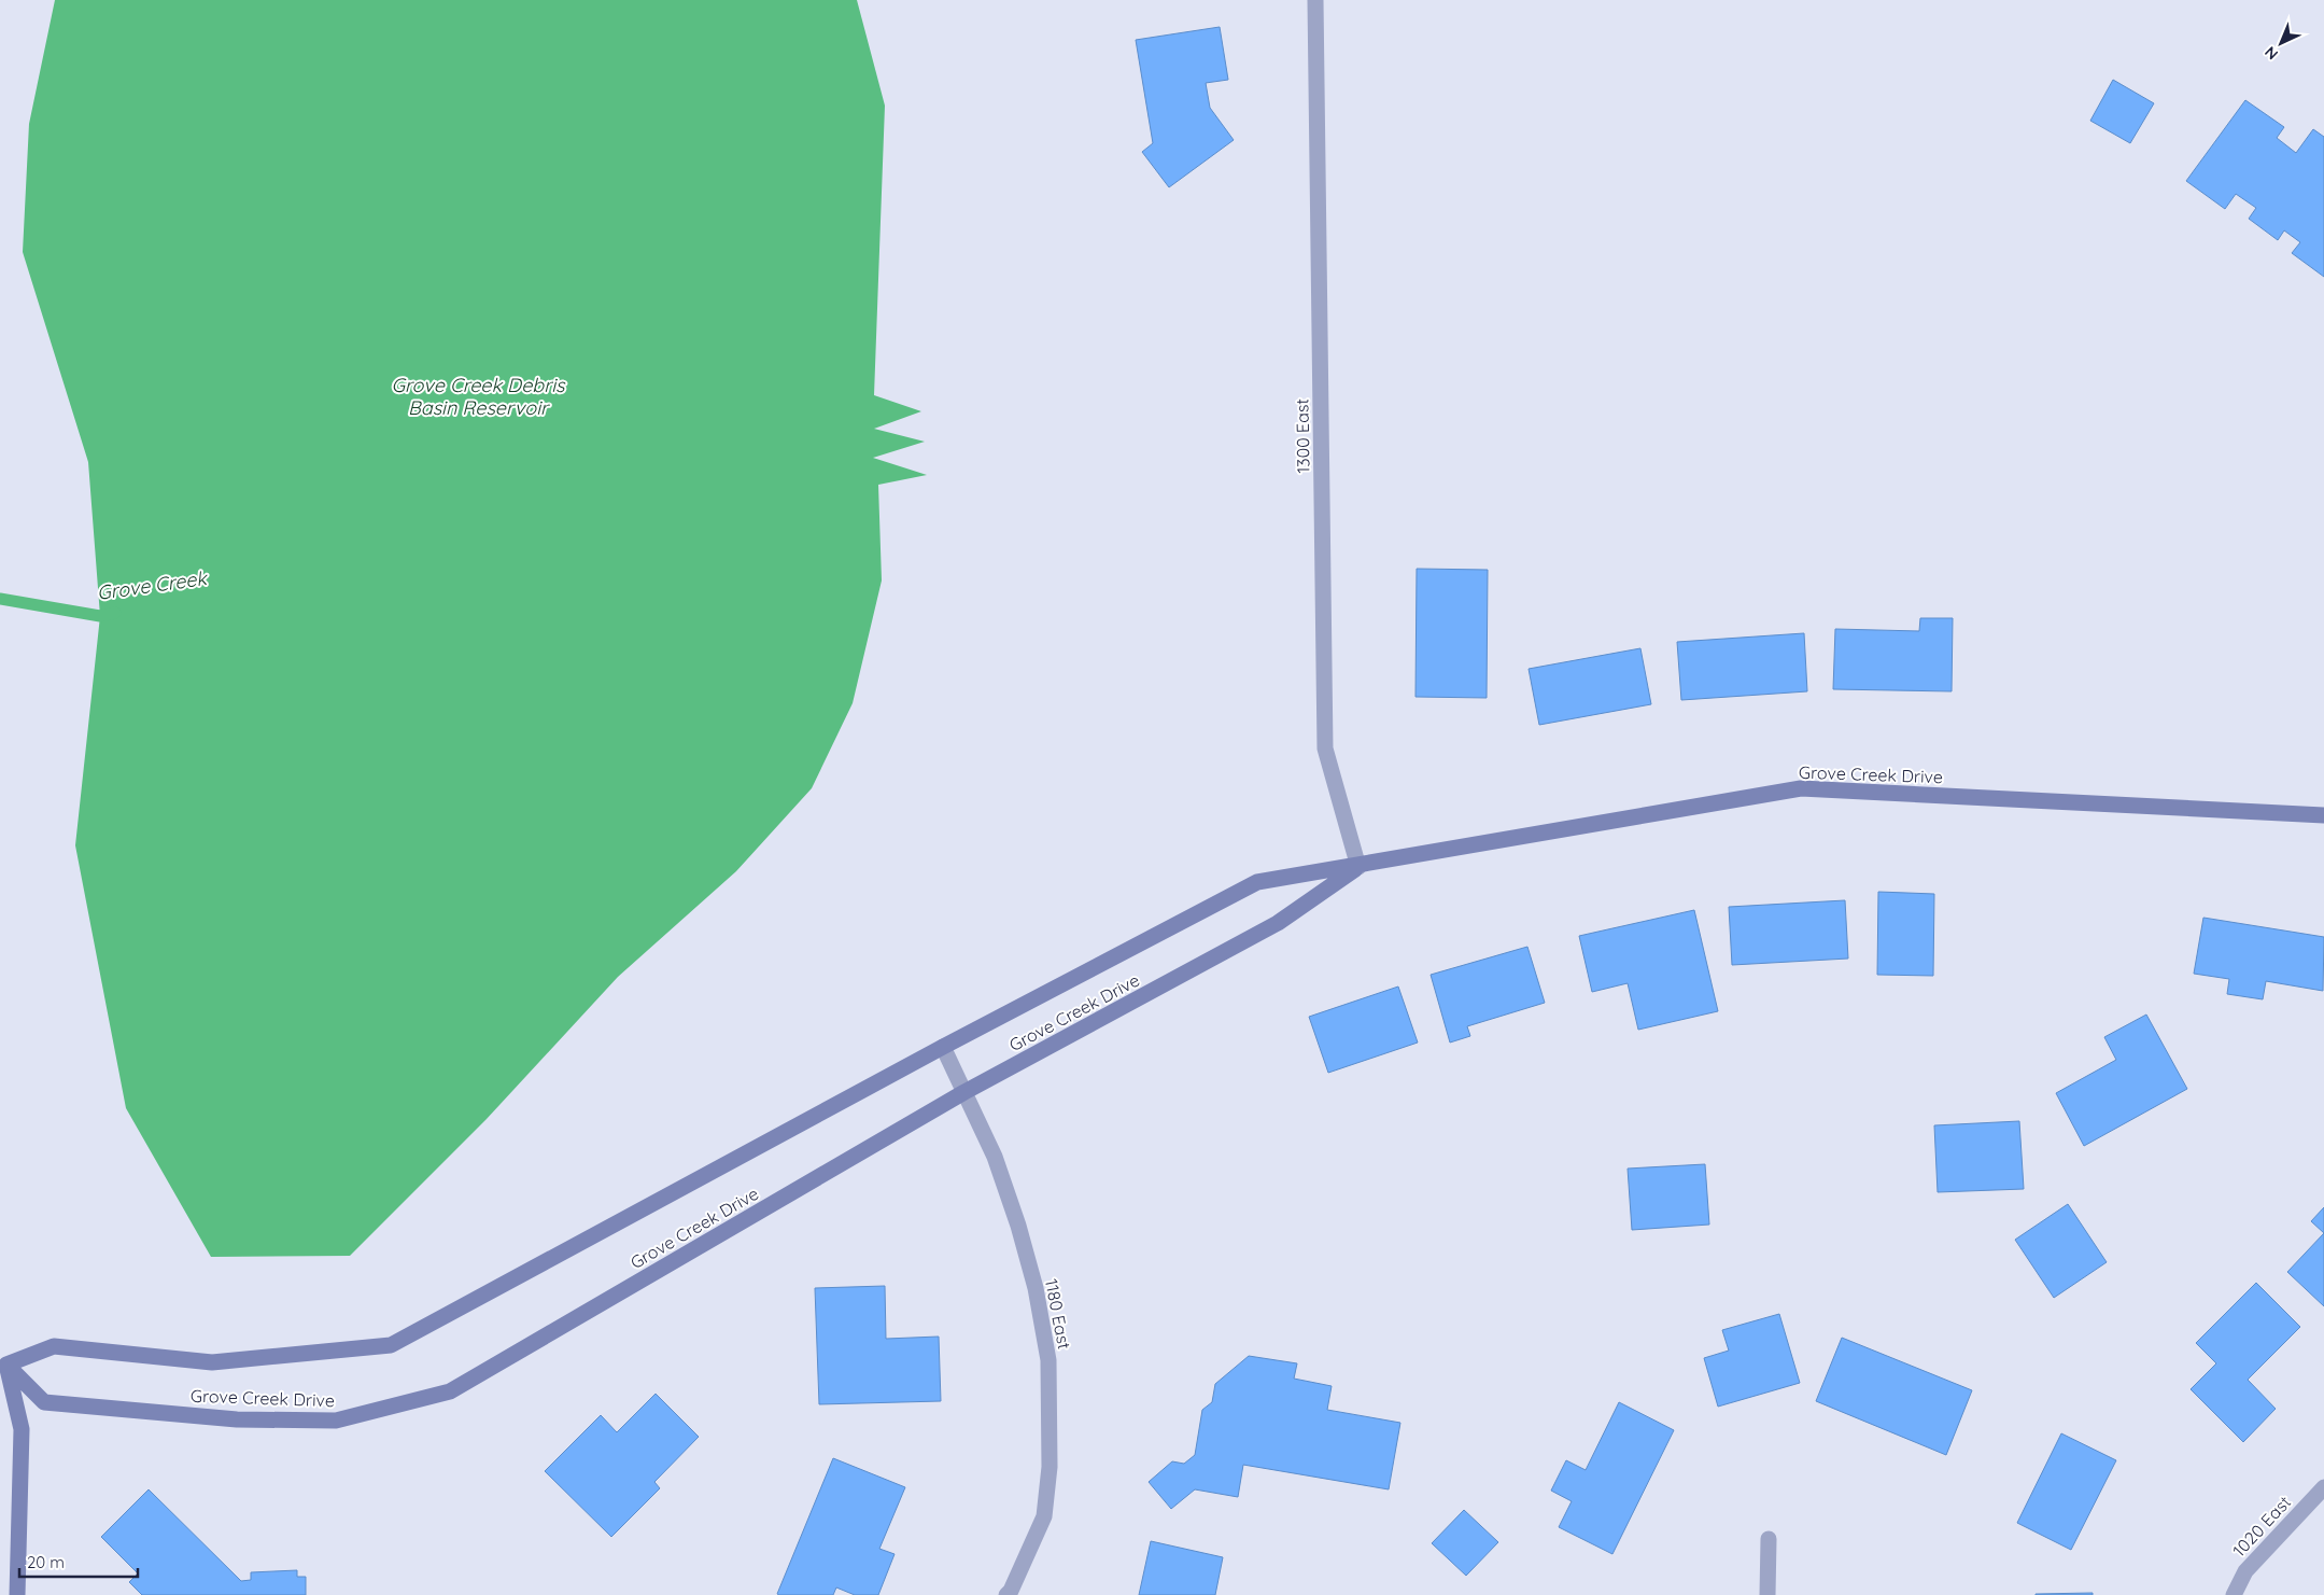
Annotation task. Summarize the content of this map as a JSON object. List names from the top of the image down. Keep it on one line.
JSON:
{"streets":{"street":["1300 East","Grove Creek Drive","1180 East","1020 East"]},"crossings":[["1300 East","Grove Creek Drive"],["Grove Creek Drive","1180 East"]],"water":["Grove Creek Debris Basin Reservoir","Grove Creek"],"scale_bar":"20 m","north":"bottom left"}
